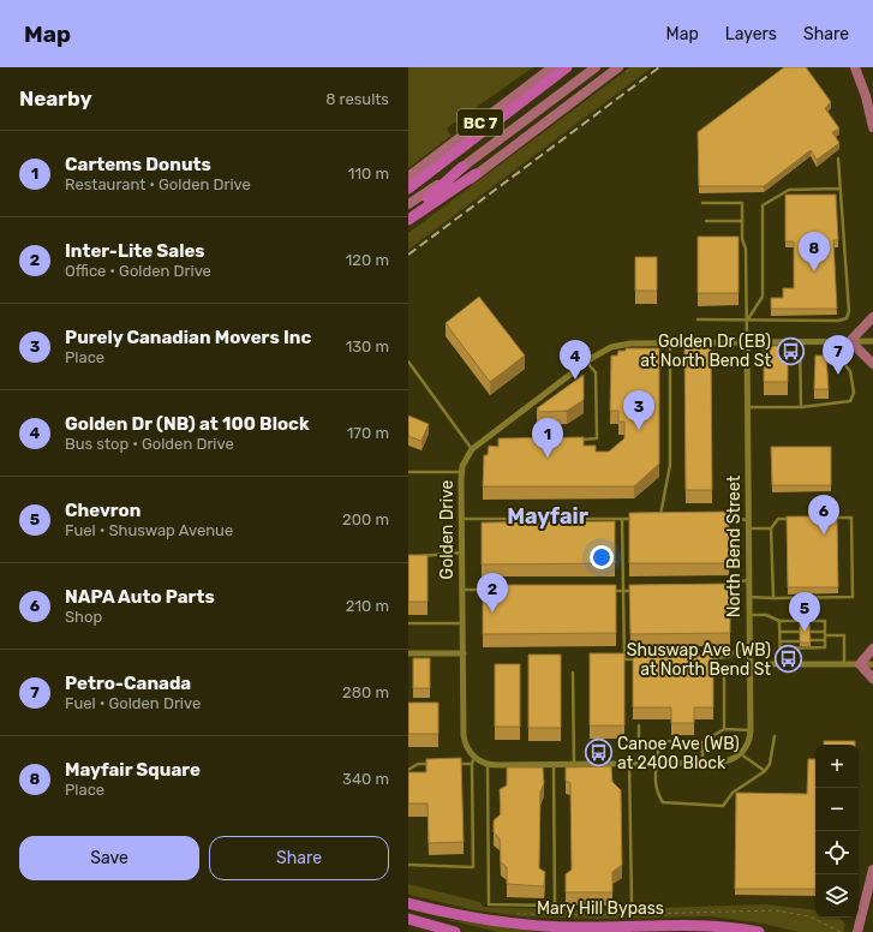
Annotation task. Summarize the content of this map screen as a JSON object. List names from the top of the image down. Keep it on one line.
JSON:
{"streets":{"highway":["Mary Hill Bypass"],"main road":["BC 7"],"street":["Golden Drive","North Bend Street"]},"crossings":[["Golden Drive","North Bend Street"]],"districts":["Mayfair"],"places":{"bus stop":["Golden Dr (EB) at North Bend St","Shuswap Ave (WB) at North Bend St","Canoe Ave (WB) at 2400 Block"]},"page":{"header":"Map","nav":["Map","Layers","Share"],"heading":["Nearby","8 results"],"list":[{"mark":"1","name":"Cartems Donuts","note":"Restaurant · Golden Drive","value":"110 m"},{"mark":"2","name":"Inter-Lite Sales","note":"Office · Golden Drive","value":"120 m"},{"mark":"3","name":"Purely Canadian Movers Inc","note":"Place","value":"130 m"},{"mark":"4","name":"Golden Dr (NB) at 100 Block","note":"Bus stop · Golden Drive","value":"170 m"},{"mark":"5","name":"Chevron","note":"Fuel · Shuswap Avenue","value":"200 m"},{"mark":"6","name":"NAPA Auto Parts","note":"Shop","value":"210 m"},{"mark":"7","name":"Petro-Canada","note":"Fuel · Golden Drive","value":"280 m"},{"mark":"8","name":"Mayfair Square","note":"Place","value":"340 m"}],"pins":["8","7","4","3","1","6","2","5"],"map_buttons":["+","−"],"buttons":["Save","Share"]}}
